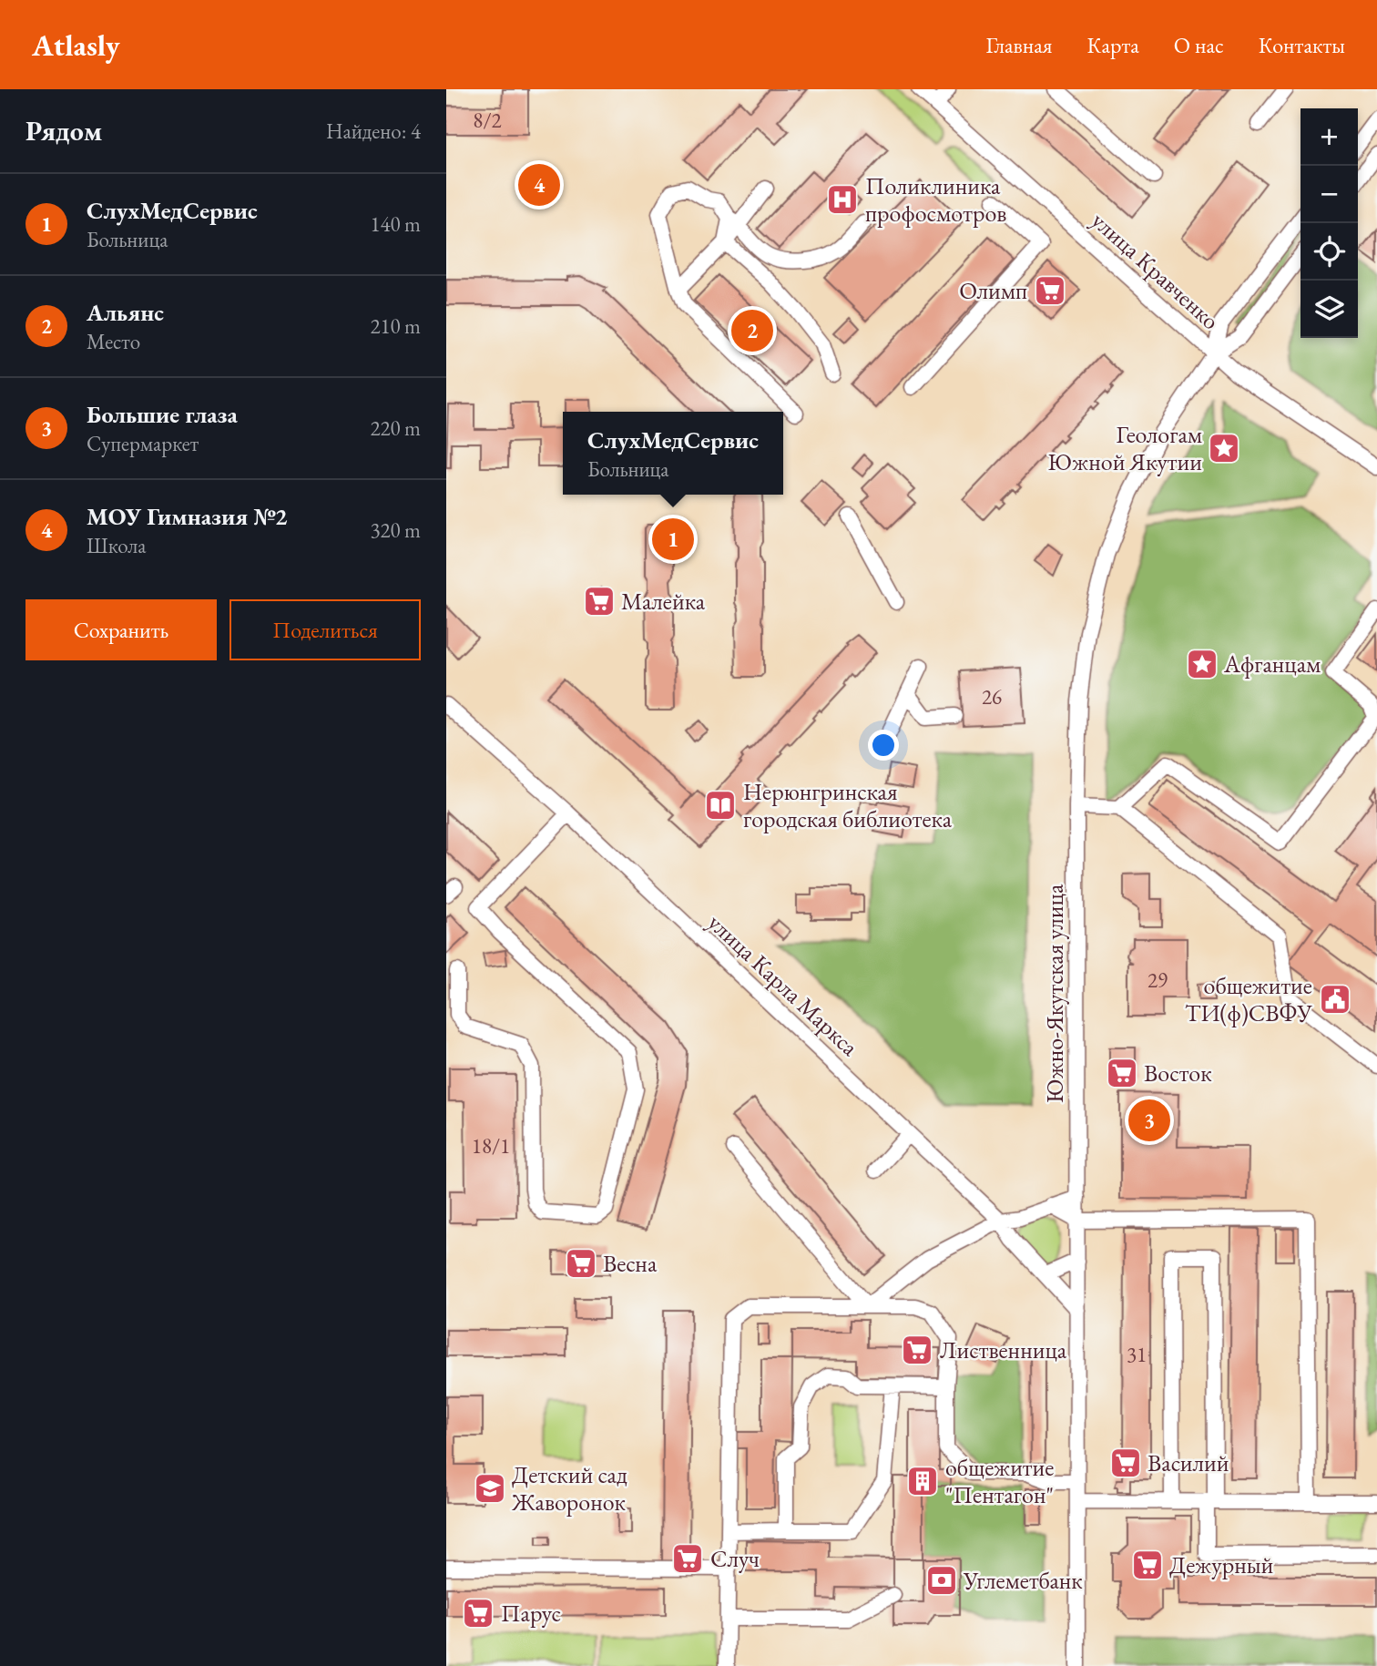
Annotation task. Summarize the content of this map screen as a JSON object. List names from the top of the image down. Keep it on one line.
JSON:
{"streets":{"street":["улица Кравченко","улица Карла Маркса","Южно-Якутская улица"]},"crossings":[["улица Кравченко","Южно-Якутская улица"],["улица Карла Маркса","Южно-Якутская улица"]],"places":{"hospital":["Поликлиника профосмотров"],"supermarket":["Олимп","Малейка","Восток","Весна","Лиственница","Василий","Случ","Дежурный","Парус"],"place":["Геологам Южной Якутии","Афганцам"],"library":["Нерюнгринская городская библиотека"],"public building":["общежитие ТИ(ф)СВФУ"],"building":["общежитие \"Пентагон\""],"school or university":["Детский сад Жаворонок"],"bank":["Углеметбанк"]},"house_numbers":["8/2","26","29","18/1","31"],"page":{"header":"Atlasly","nav":["Главная","Карта","О нас","Контакты"],"heading":["Рядом","Найдено: 4"],"map_buttons":["+","−"],"pins":["4","2","1","3"],"list":[{"mark":"1","name":"СлухМедСервис","note":"Больница","value":"140 m"},{"mark":"2","name":"Альянс","note":"Место","value":"210 m"},{"mark":"3","name":"Большие глаза","note":"Супермаркет","value":"220 m"},{"mark":"4","name":"МОУ Гимназия №2","note":"Школа","value":"320 m"}],"popup":["СлухМедСервис","Больница"],"buttons":["Сохранить","Поделиться"]}}
